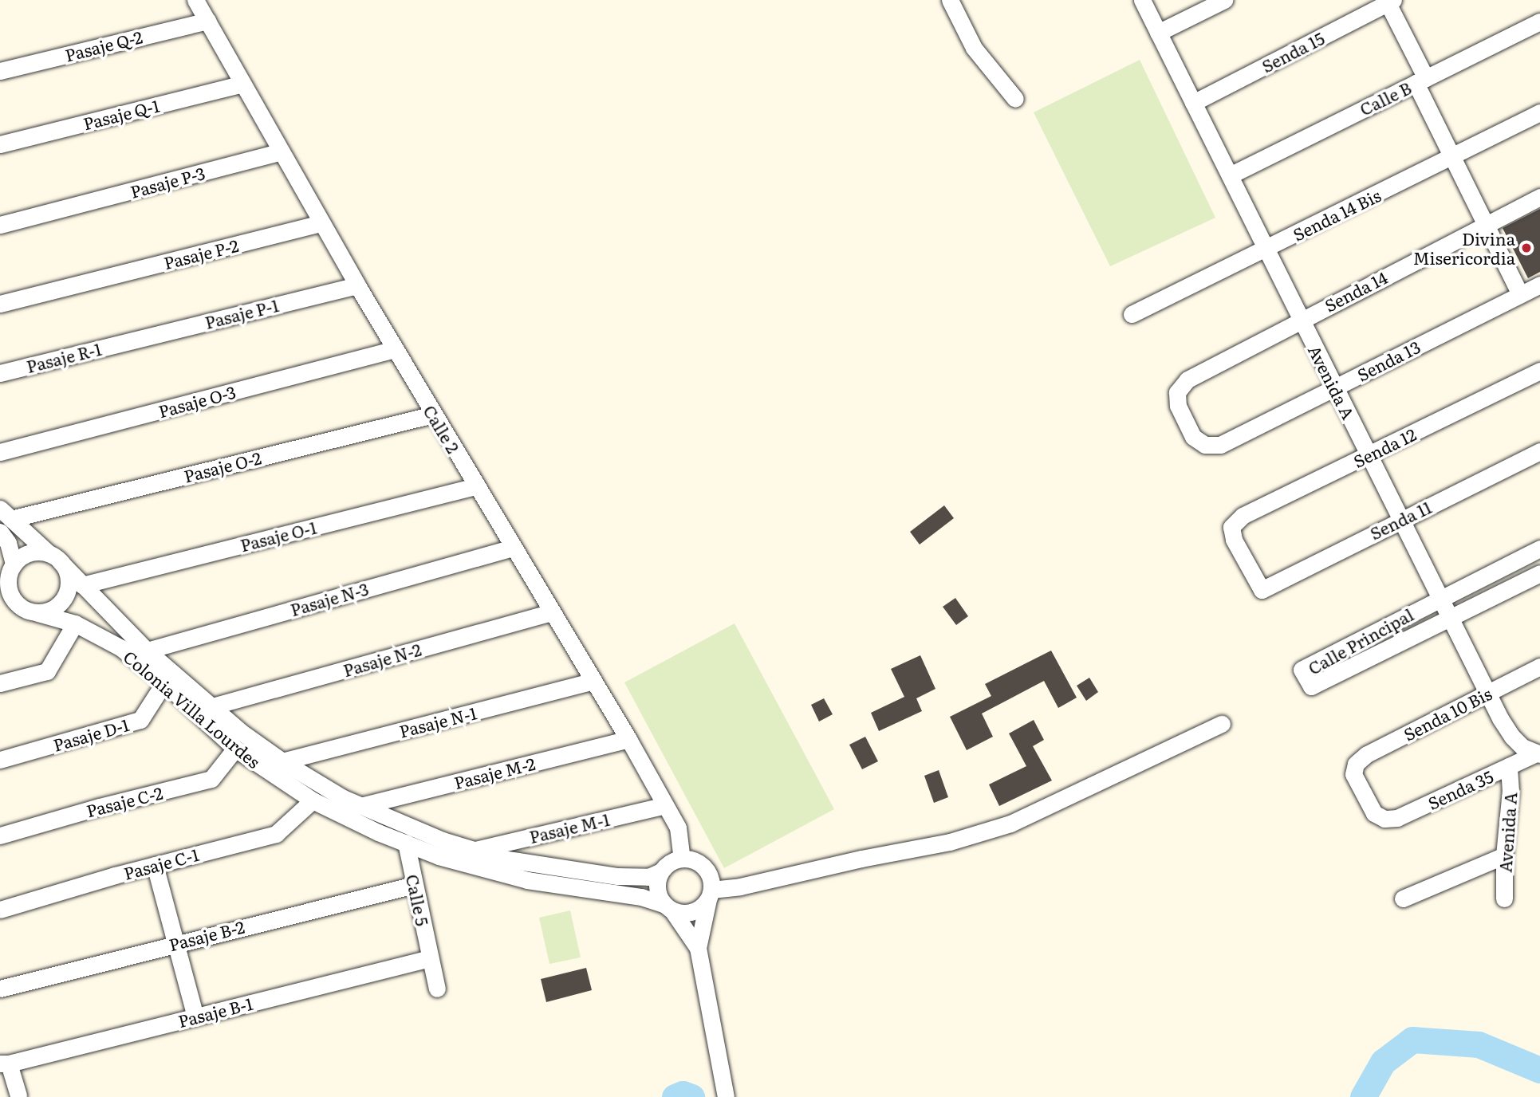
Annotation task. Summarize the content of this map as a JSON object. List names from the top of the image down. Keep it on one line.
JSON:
{"streets":{"street":["Pasaje Q-2","Senda 15","Calle B","Pasaje Q-1","Pasaje P-3","Senda 14 Bis","Pasaje P-2","Senda 14","Pasaje P-1","Pasaje R-1","Senda 13","Avenida A","Pasaje O-3","Calle 2","Senda 12","Pasaje O-2","Senda 11","Pasaje O-1","Pasaje N-3","Calle Principal","Pasaje N-2","Colonia Villa Lourdes","Senda 10 Bis","Pasaje N-1","Pasaje D-1","Pasaje M-2","Senda 35","Pasaje C-2","Pasaje M-1","Pasaje C-1","Calle 5","Pasaje B-2","Pasaje B-1"]},"crossings":[["Pasaje Q-2","Calle 2"],["Senda 15","Avenida A"],["Calle B","Avenida A"],["Pasaje Q-1","Calle 2"],["Pasaje P-3","Calle 2"],["Senda 14 Bis","Avenida A"],["Pasaje P-2","Calle 2"],["Senda 14","Senda 13"],["Senda 14","Avenida A"],["Pasaje P-1","Pasaje R-1"],["Pasaje P-1","Calle 2"],["Senda 13","Avenida A"],["Avenida A","Senda 12"],["Avenida A","Senda 11"],["Avenida A","Calle Principal"],["Avenida A","Senda 10 Bis"],["Avenida A","Senda 35"],["Pasaje O-3","Calle 2"],["Calle 2","Pasaje O-2"],["Calle 2","Pasaje O-1"],["Calle 2","Pasaje N-3"],["Calle 2","Pasaje N-2"],["Calle 2","Colonia Villa Lourdes"],["Calle 2","Pasaje N-1"],["Calle 2","Pasaje M-2"],["Calle 2","Pasaje M-1"],["Senda 12","Senda 11"],["Pasaje O-2","Colonia Villa Lourdes"],["Pasaje O-1","Colonia Villa Lourdes"],["Pasaje N-3","Colonia Villa Lourdes"],["Pasaje N-2","Colonia Villa Lourdes"],["Colonia Villa Lourdes","Pasaje N-1"],["Colonia Villa Lourdes","Pasaje D-1"],["Colonia Villa Lourdes","Pasaje M-2"],["Colonia Villa Lourdes","Pasaje C-2"],["Colonia Villa Lourdes","Pasaje M-1"],["Colonia Villa Lourdes","Pasaje C-1"],["Colonia Villa Lourdes","Calle 5"],["Senda 10 Bis","Senda 35"],["Calle 5","Pasaje B-2"],["Calle 5","Pasaje B-1"]],"places":["Divina Misericordia"]}
